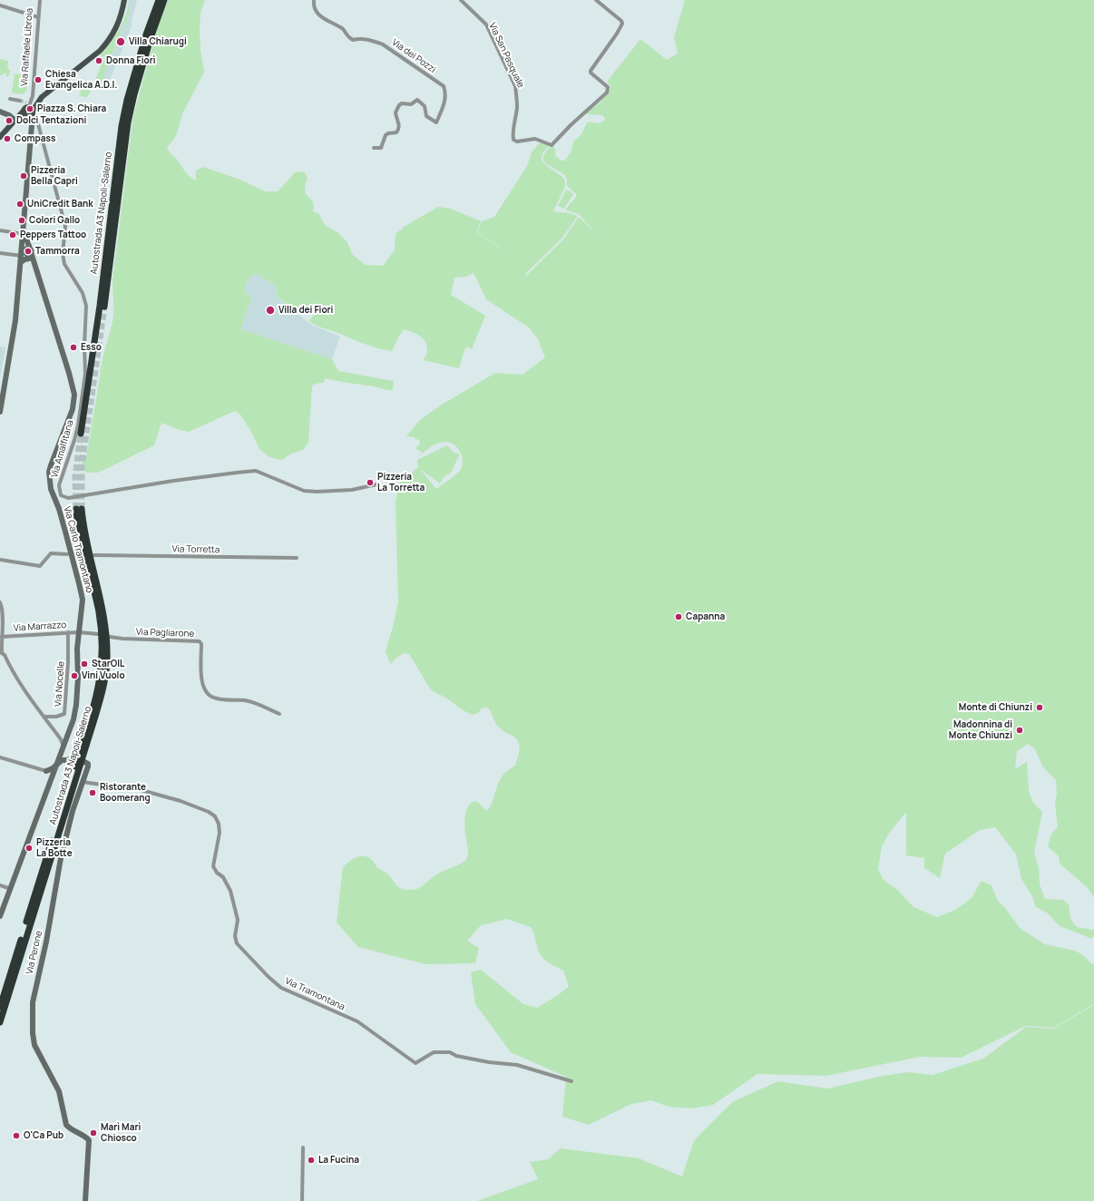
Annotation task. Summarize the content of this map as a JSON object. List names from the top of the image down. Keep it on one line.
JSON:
{"streets":{"highway":["Autostrada A3 Napoli-Salerno"],"street":["Via Raffaele Libroia","Via San Pasquale","Via dei Pozzi","Via Amalfitana","Via Carlo Tramontano","Via Torretta","Via Marrazzo","Via Pagliarone","Via Nocelle","Via Perone","Via Tramontana"]},"crossings":[["Via Raffaele Libroia","Via Amalfitana"],["Via Raffaele Libroia","Via Carlo Tramontano"],["Via Carlo Tramontano","Via Marrazzo"],["Via Marrazzo","Via Nocelle"],["Via Perone","Via Tramontana"]],"places":["Villa Chiarugi","Donna Fiorì","Chiesa Evangelica A.D.I.","Piazza S. Chiara","Dolci Tentazioni","Compass","Pizzeria Bella Capri","UniCredit Bank","Colori Gallo","Peppers Tattoo","Tammorra","Villa dei Fiori","Esso","Pizzeria La Torretta","Capanna","StarOIL","Vini Vuolo","Monte di Chiunzi","Madonnina di Monte Chiunzi","Ristorante Boomerang","Pizzeria La Botte","Marì Marì Chiosco","O'Ca Pub","La Fucina"]}
